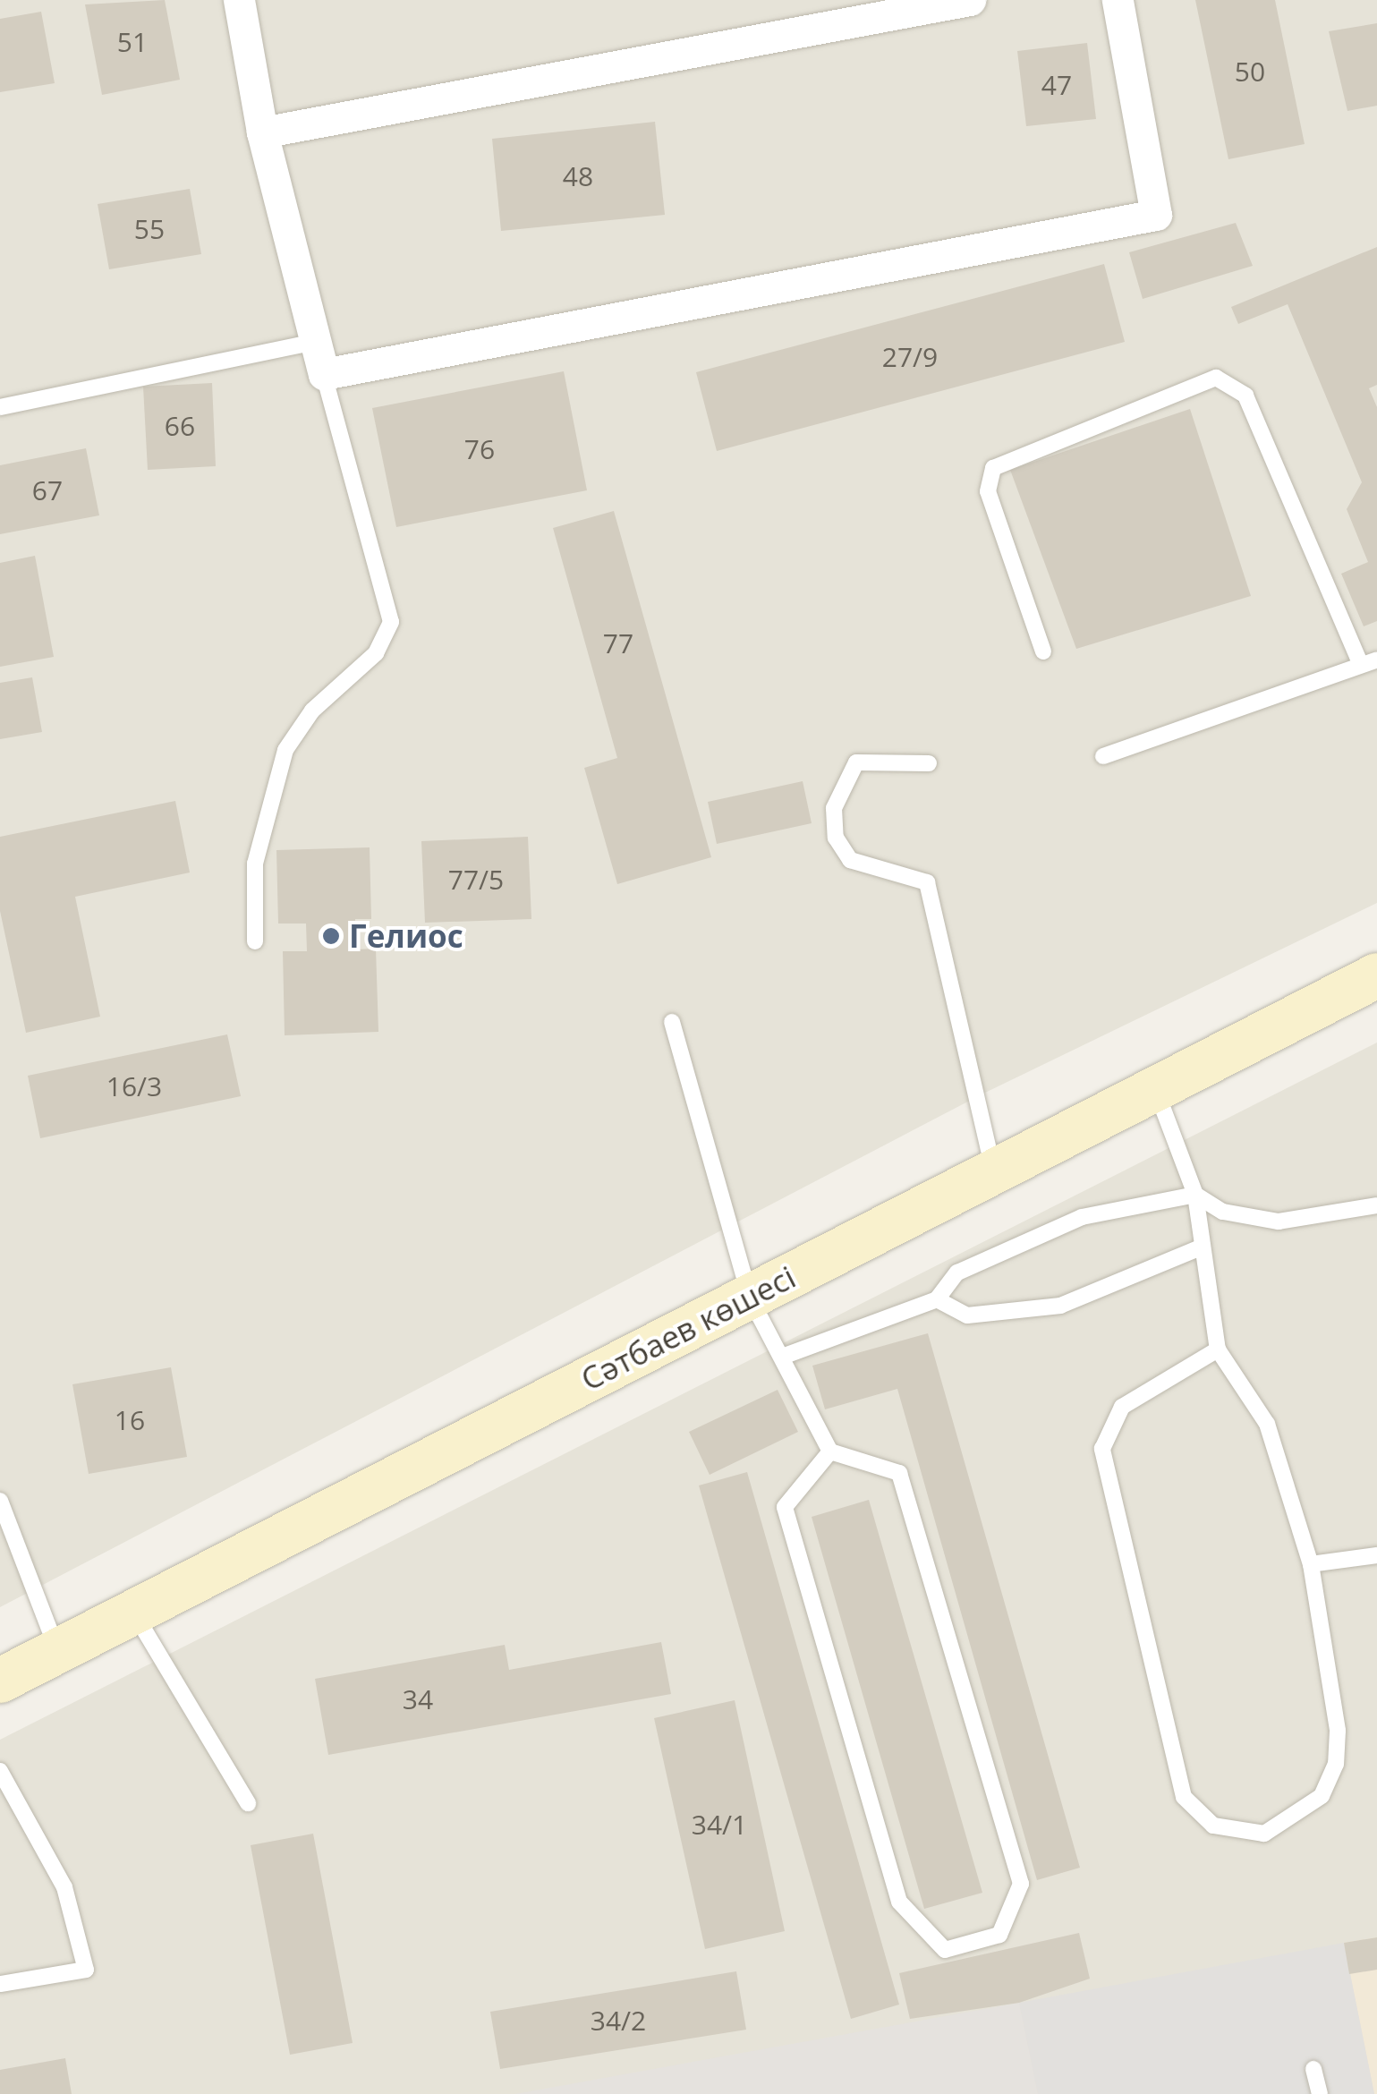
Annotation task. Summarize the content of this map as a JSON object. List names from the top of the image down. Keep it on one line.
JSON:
{"streets":{"main road":["Сәтбаев көшесі"]},"places":["Гелиос"],"house_numbers":["51","50","47","48","55","27/9","66","76","67","77","77/5","16/3","16","34","34/1","34/2"]}
